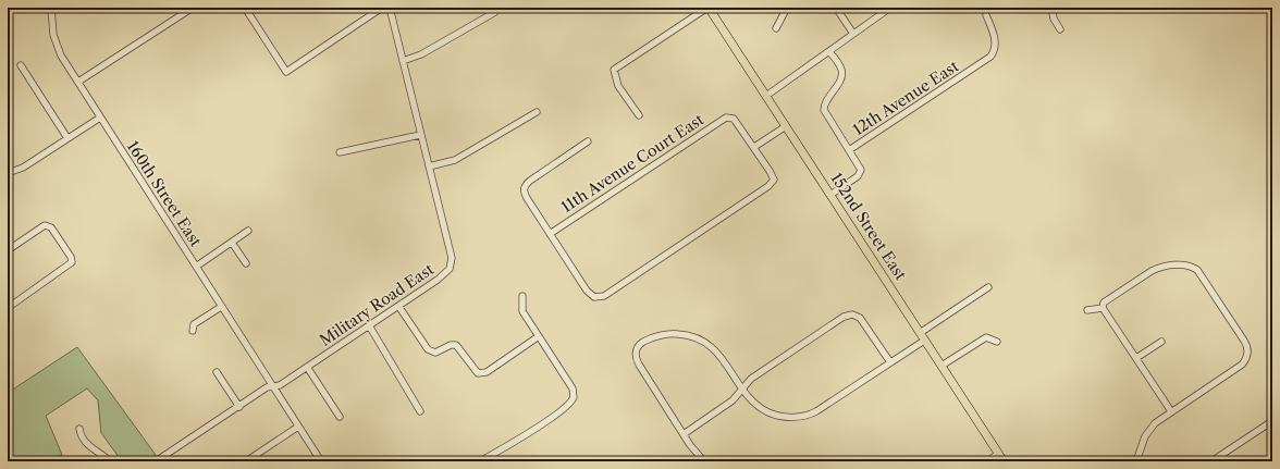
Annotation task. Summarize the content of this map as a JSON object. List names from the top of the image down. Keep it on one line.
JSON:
{"streets":{"main road":["152nd Street East"],"street":["12th Avenue East","11th Avenue Court East","160th Street East","Military Road East"]},"crossings":[["12th Avenue East","152nd Street East"],["160th Street East","Military Road East"]]}
